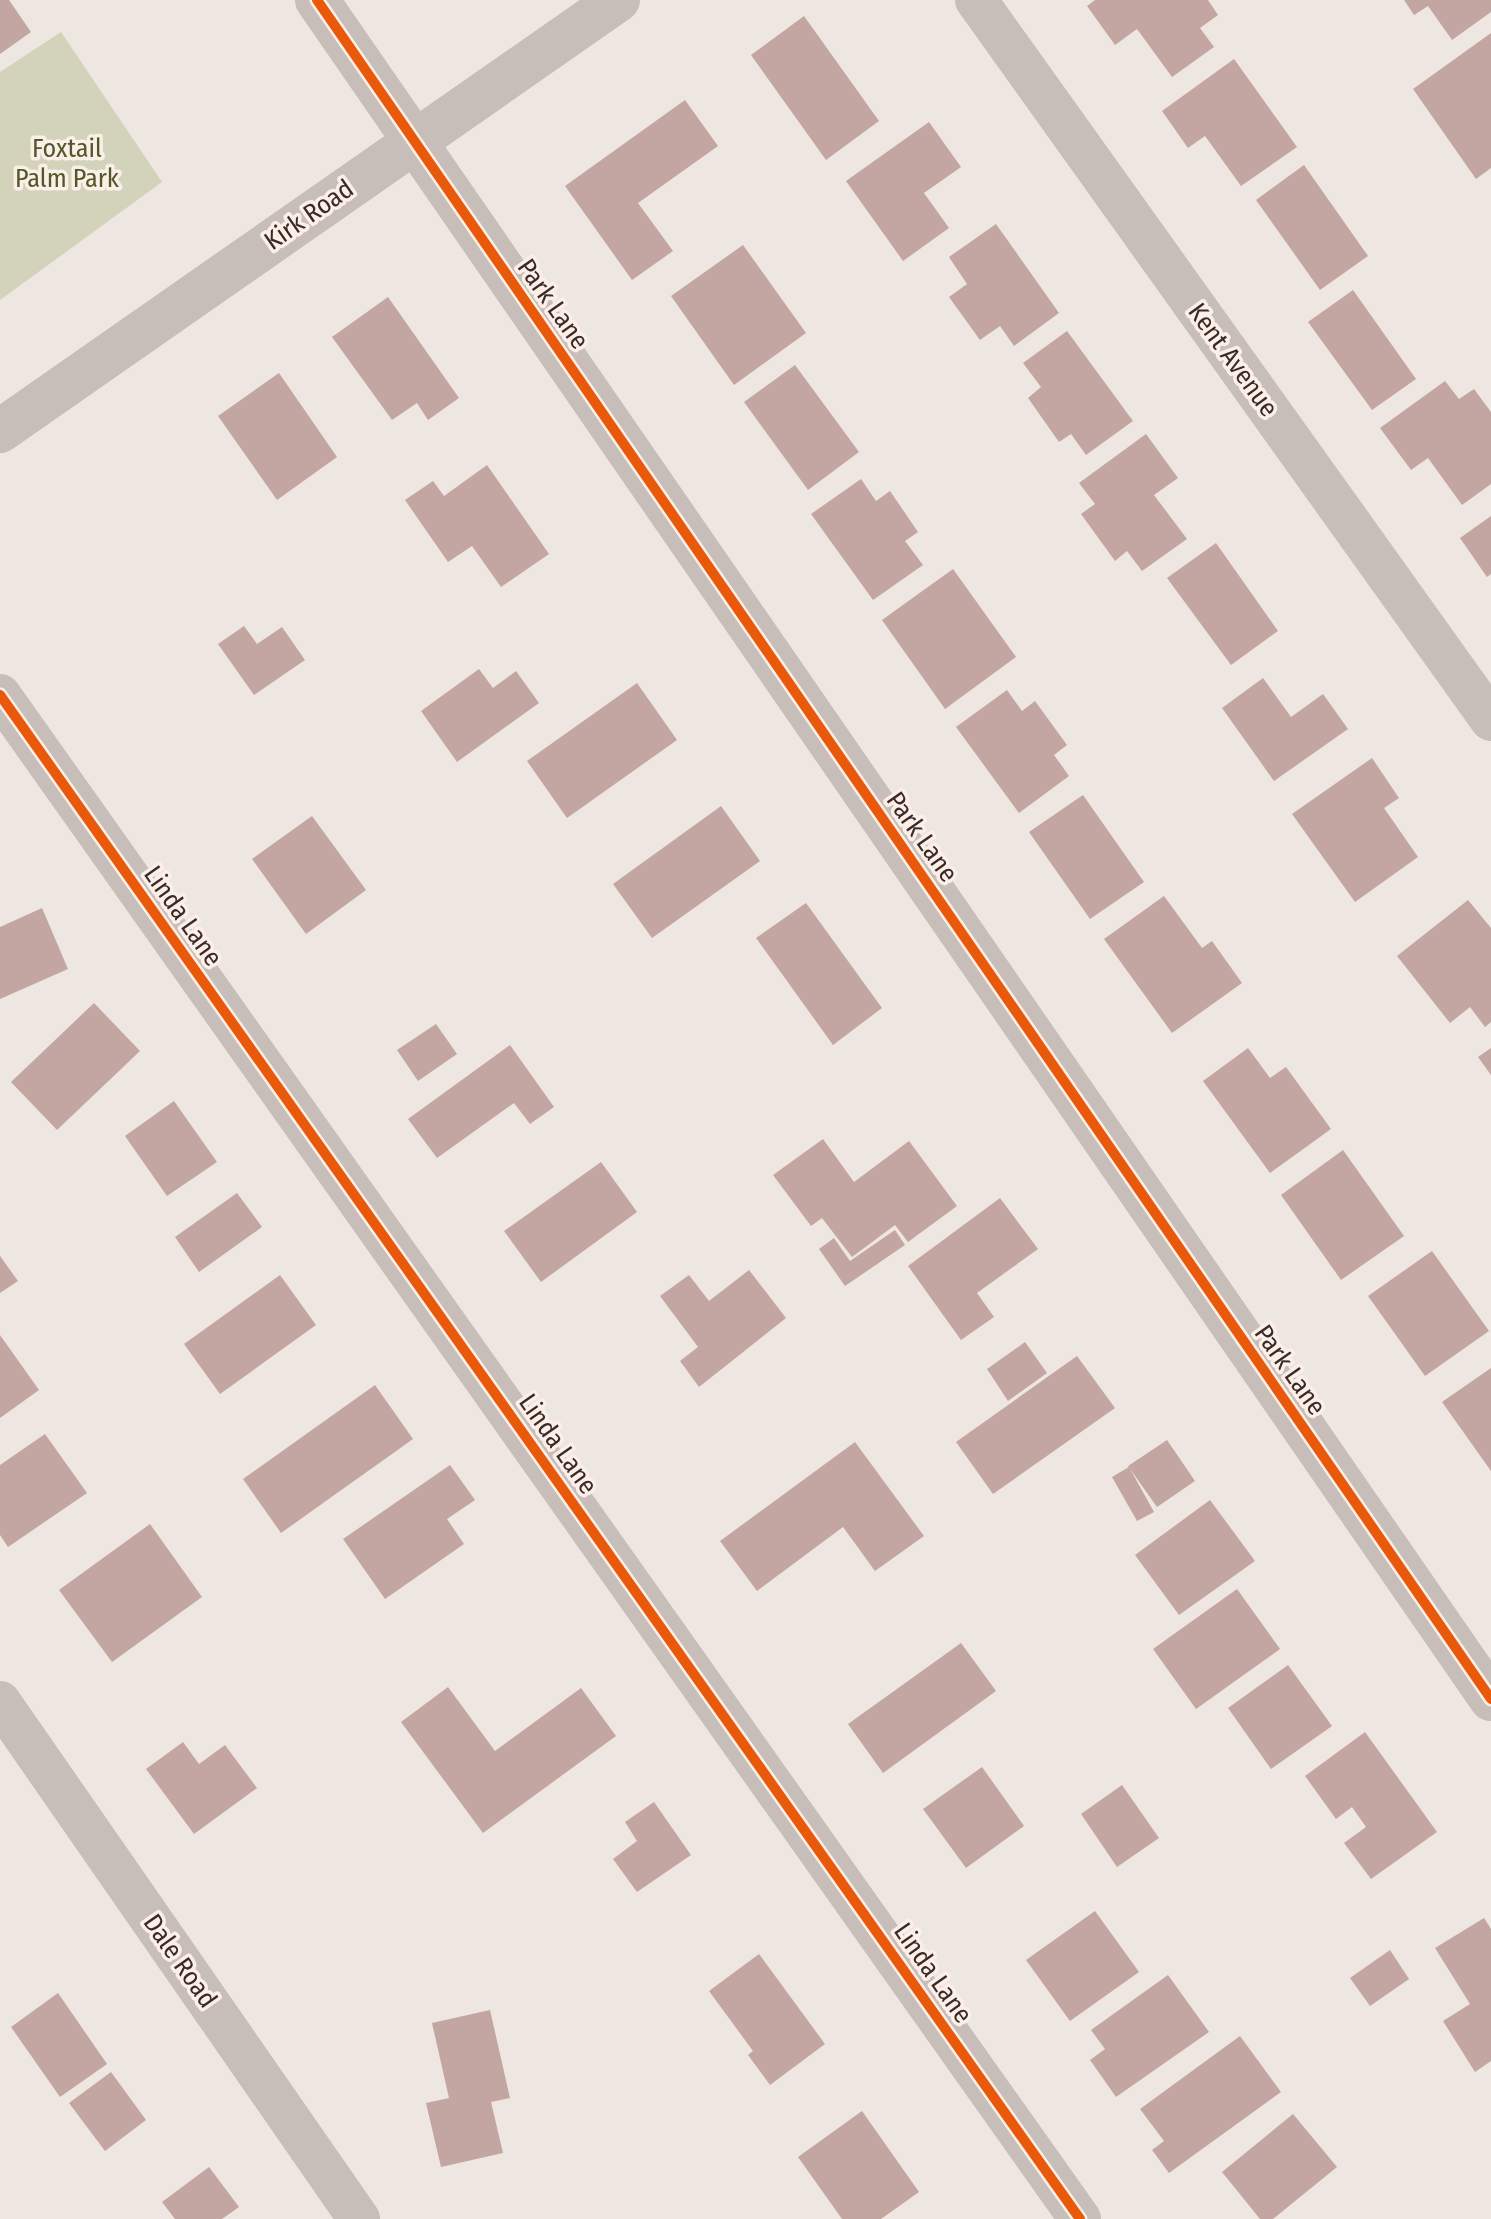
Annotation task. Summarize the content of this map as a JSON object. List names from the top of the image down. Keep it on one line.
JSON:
{"streets":{"street":["Kirk Road","Park Lane","Kent Avenue","Linda Lane","Dale Road"]},"crossings":[["Kirk Road","Park Lane"]],"parks":["Foxtail Palm Park"]}
